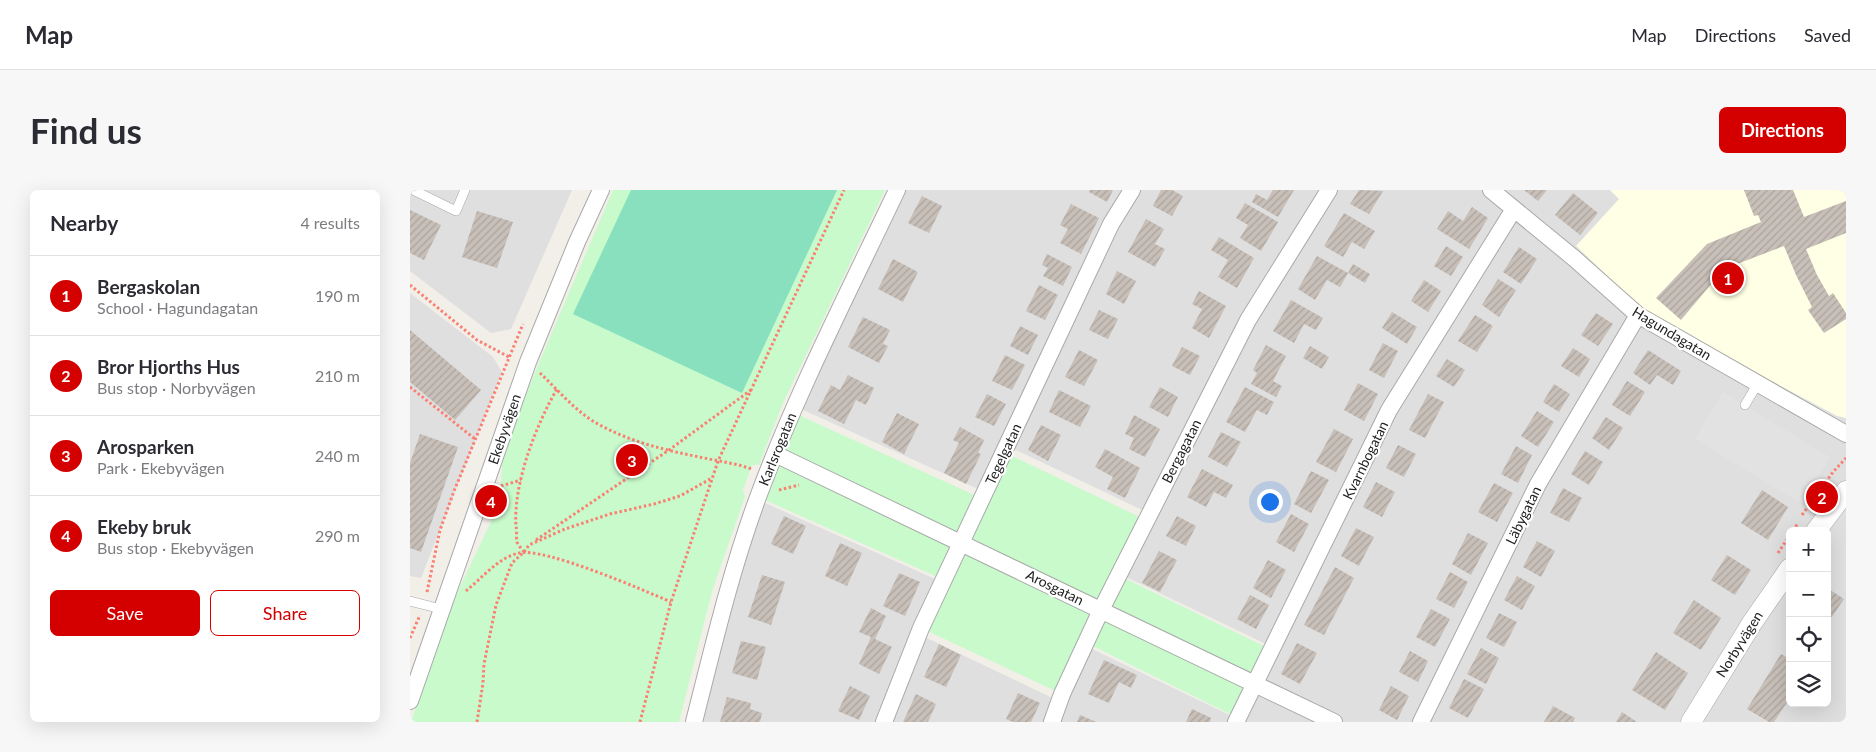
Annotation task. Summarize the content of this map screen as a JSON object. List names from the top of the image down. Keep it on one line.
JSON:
{"streets":{"street":["Hagundagatan","Ekebyvägen","Karlsrogatan","Bergagatan","Tegelgatan","Kvarnbogatan","Läbygatan","Arosgatan","Norbyvägen"]},"crossings":[["Hagundagatan","Kvarnbogatan"],["Hagundagatan","Läbygatan"],["Karlsrogatan","Arosgatan"],["Bergagatan","Arosgatan"],["Tegelgatan","Arosgatan"],["Kvarnbogatan","Arosgatan"]],"page":{"header":"Map","nav":["Map","Directions","Saved"],"buttons":["Directions",["Save","Share"]],"title":"Find us","heading":["Nearby","4 results"],"list":[{"mark":"1","name":"Bergaskolan","note":"School · Hagundagatan","value":"190 m"},{"mark":"2","name":"Bror Hjorths Hus","note":"Bus stop · Norbyvägen","value":"210 m"},{"mark":"3","name":"Arosparken","note":"Park · Ekebyvägen","value":"240 m"},{"mark":"4","name":"Ekeby bruk","note":"Bus stop · Ekebyvägen","value":"290 m"}],"pins":["1","3","2","4"],"map_buttons":["+","−"]}}
